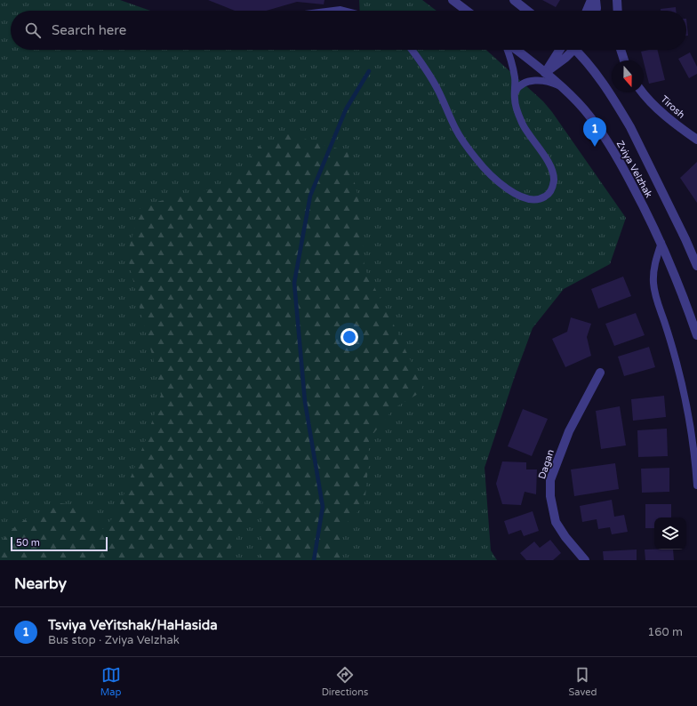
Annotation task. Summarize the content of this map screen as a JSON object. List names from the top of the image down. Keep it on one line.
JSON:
{"streets":{"street":["Tirosh","Zviya VeIzhak","Dagan"]},"scale_bar":"50 m","north":"bottom","page":{"search":"Search here","pins":"1","scale":"50 m","heading":"Nearby","list":[{"mark":"1","name":"Tsviya VeYitshak/HaHasida","note":"Bus stop · Zviya VeIzhak","value":"160 m"}],"nav":["Map","Directions","Saved"]}}
